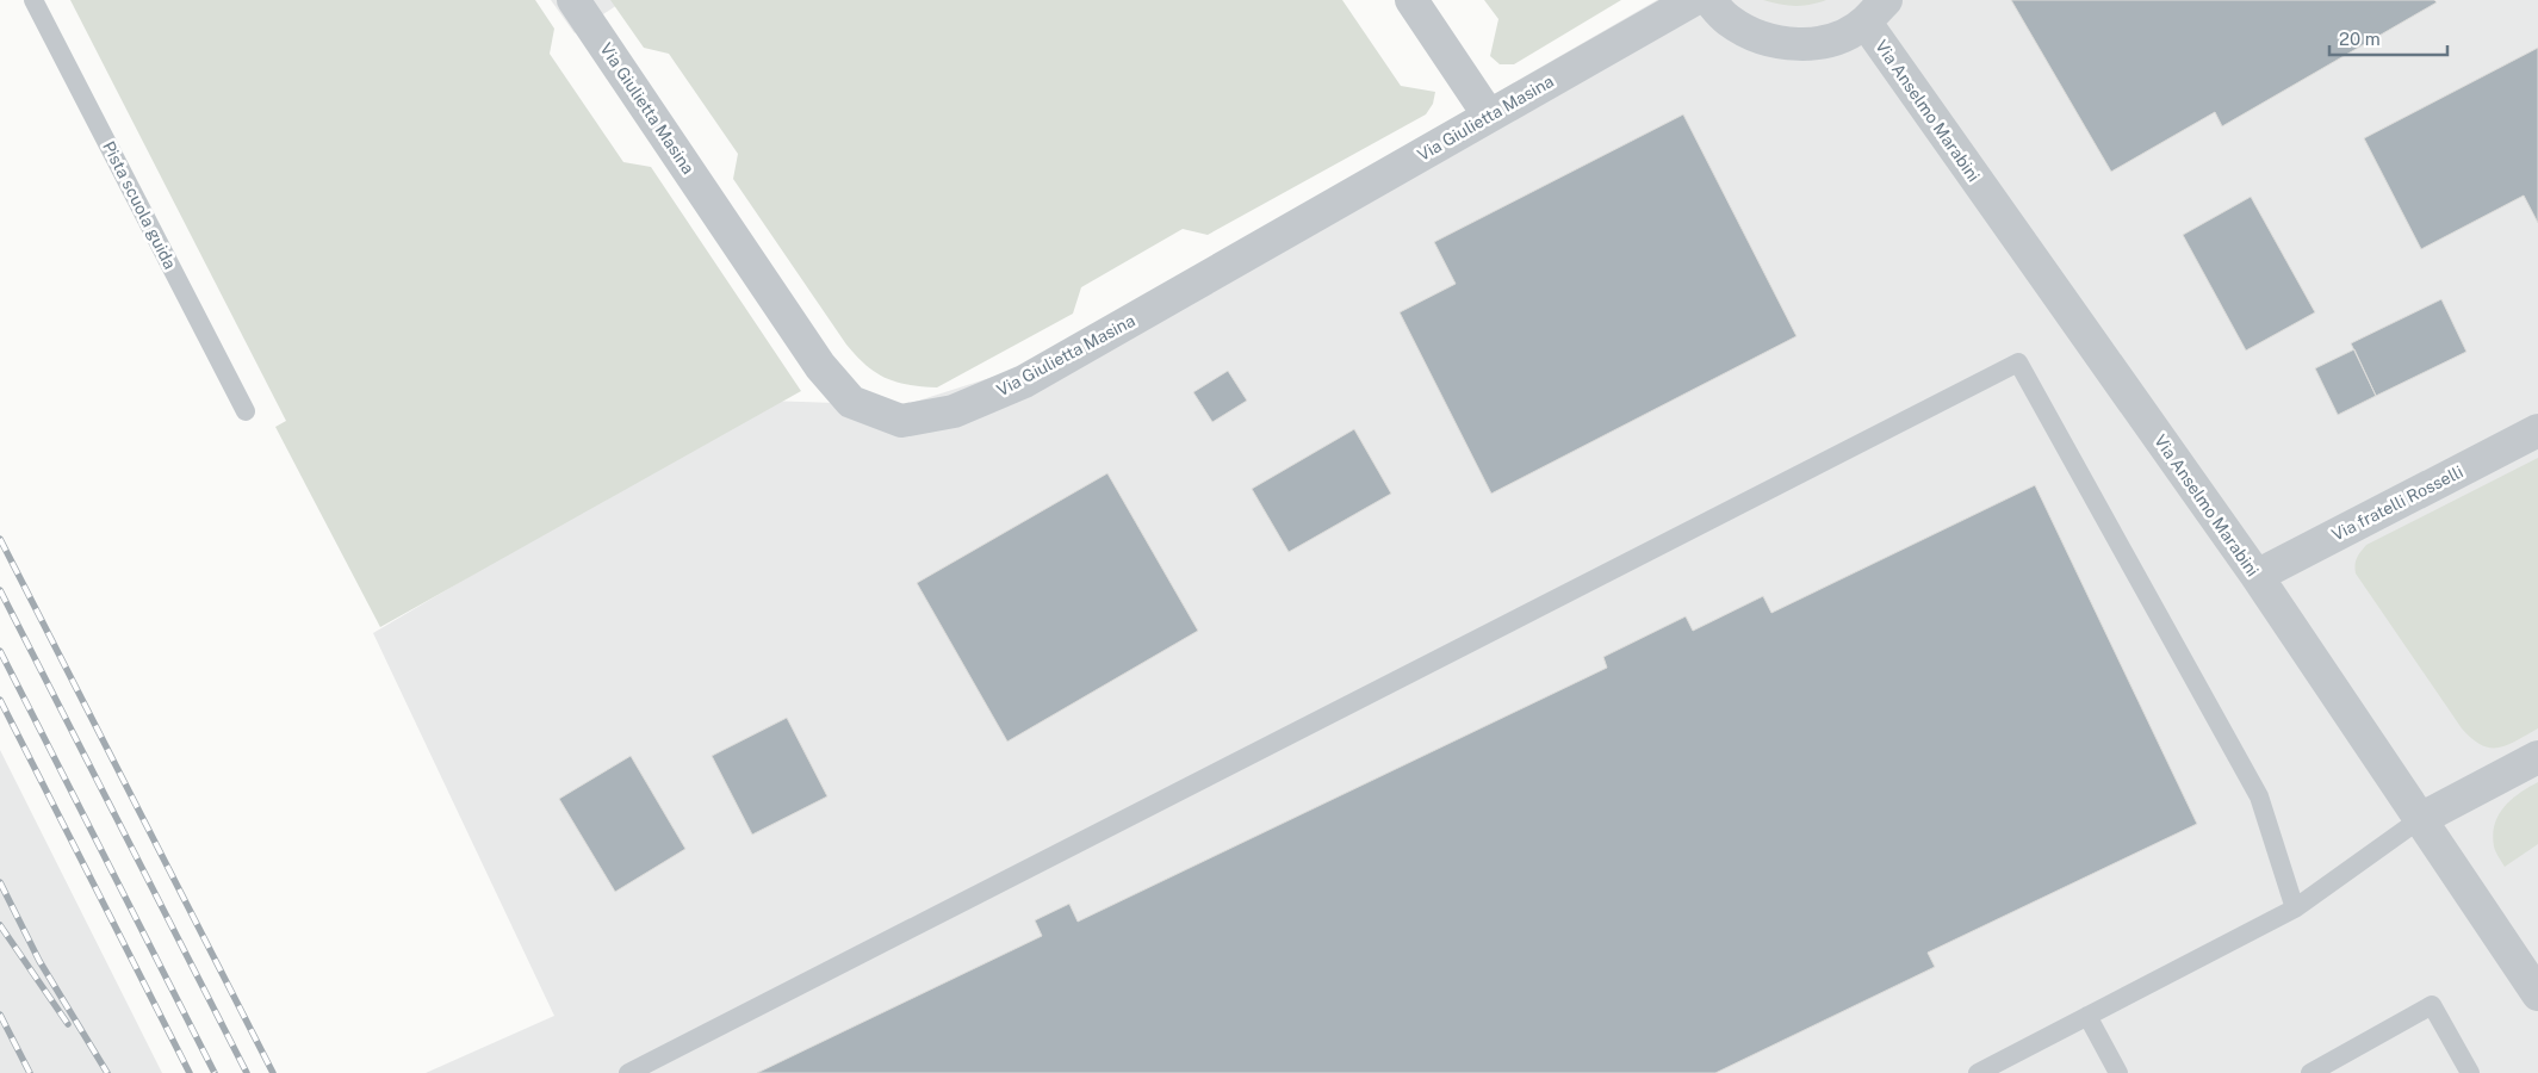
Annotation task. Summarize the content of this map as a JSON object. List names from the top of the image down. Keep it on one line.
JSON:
{"streets":{"street":["Via Giulietta Masina","Via Anselmo Marabini","Via fratelli Rosselli"],"lane":["Pista scuola guida"]},"crossings":[["Via Anselmo Marabini","Via fratelli Rosselli"]],"scale_bar":"20 m"}
